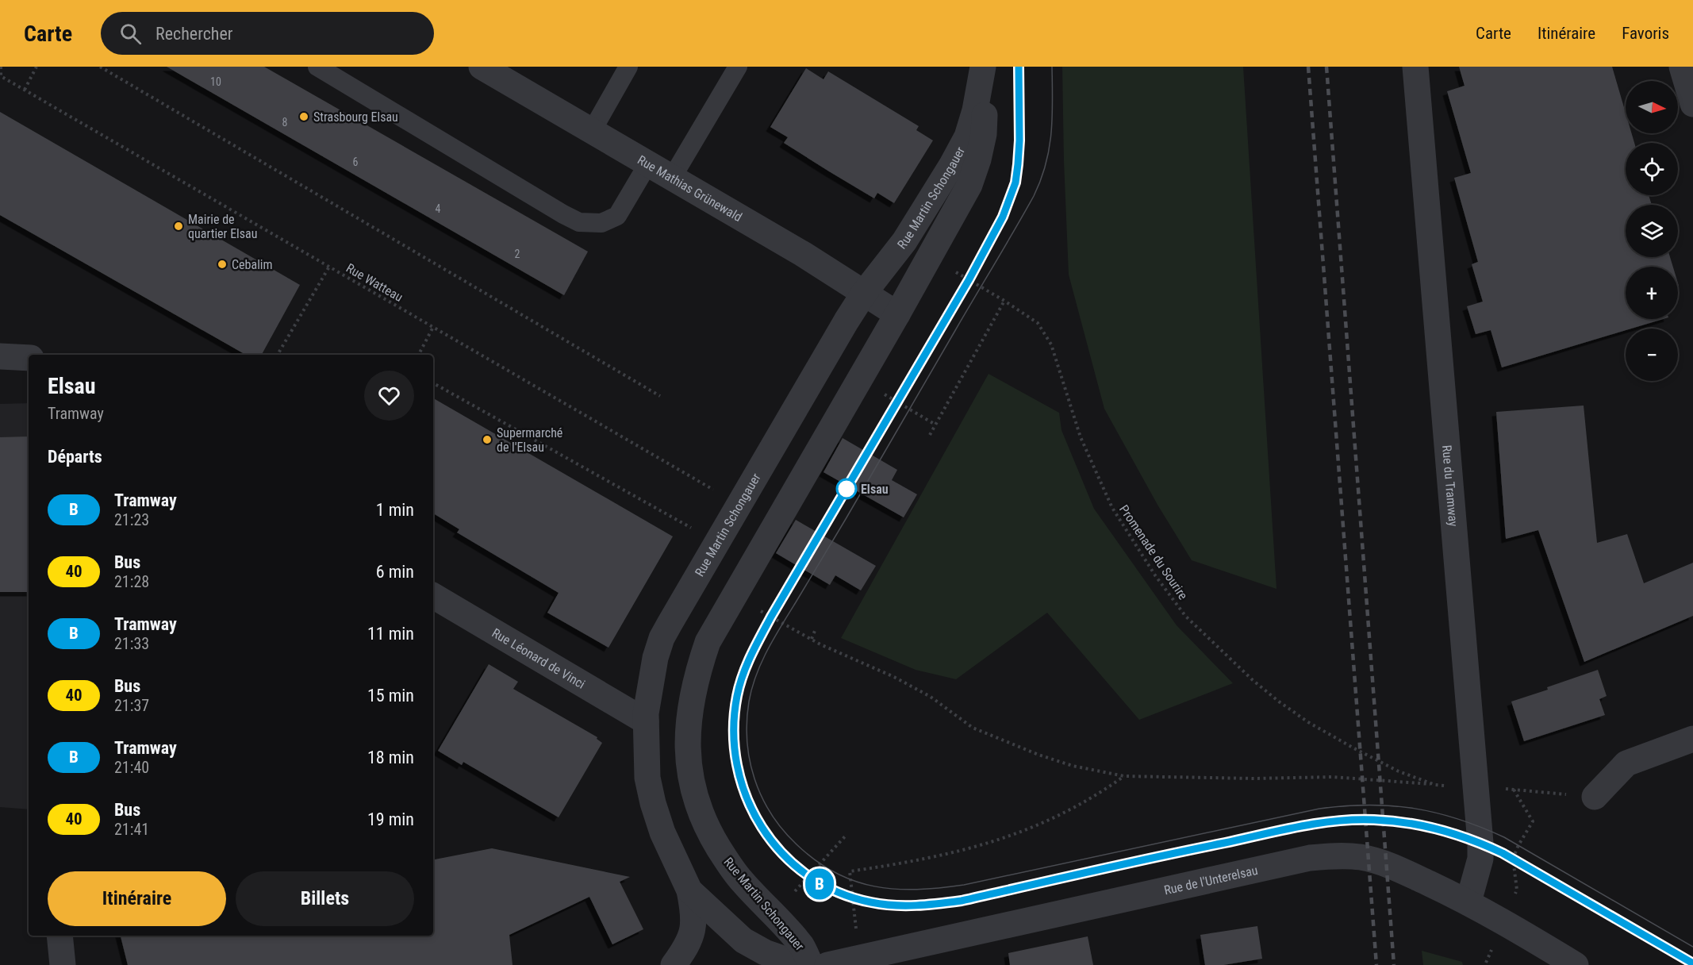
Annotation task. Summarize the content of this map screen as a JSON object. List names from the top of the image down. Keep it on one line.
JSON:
{"streets":{"street":["Rue Mathias Grünewald","Rue Martin Schongauer","Rue du Tramway","Rue Léonard de Vinci","Rue de l'Unterelsau"],"path":["Rue Watteau","Promenade du Sourire"]},"crossings":[["Rue Mathias Grünewald","Rue Martin Schongauer"],["Rue Martin Schongauer","Rue Watteau"],["Rue Martin Schongauer","Promenade du Sourire"],["Rue Martin Schongauer","Rue Léonard de Vinci"],["Rue du Tramway","Promenade du Sourire"],["Rue du Tramway","Rue de l'Unterelsau"]],"places":["Strasbourg Elsau","Mairie de quartier Elsau","Cebalim","Supermarché de l'Elsau","Elsau"],"lines":["tram line B"],"house_numbers":["10","8","6","4","2"],"north":"right","page":{"header":"Carte","search":"Rechercher","nav":["Carte","Itinéraire","Favoris"],"on_map":"B","map_buttons":["+","−"],"heading":[["Elsau","Tramway"],"Départs"],"list":[{"mark":"B","name":"Tramway","note":"21:23","value":"1 min"},{"mark":"40","name":"Bus","note":"21:28","value":"6 min"},{"mark":"B","name":"Tramway","note":"21:33","value":"11 min"},{"mark":"40","name":"Bus","note":"21:37","value":"15 min"},{"mark":"B","name":"Tramway","note":"21:40","value":"18 min"},{"mark":"40","name":"Bus","note":"21:41","value":"19 min"}],"buttons":["Itinéraire","Billets"]}}
